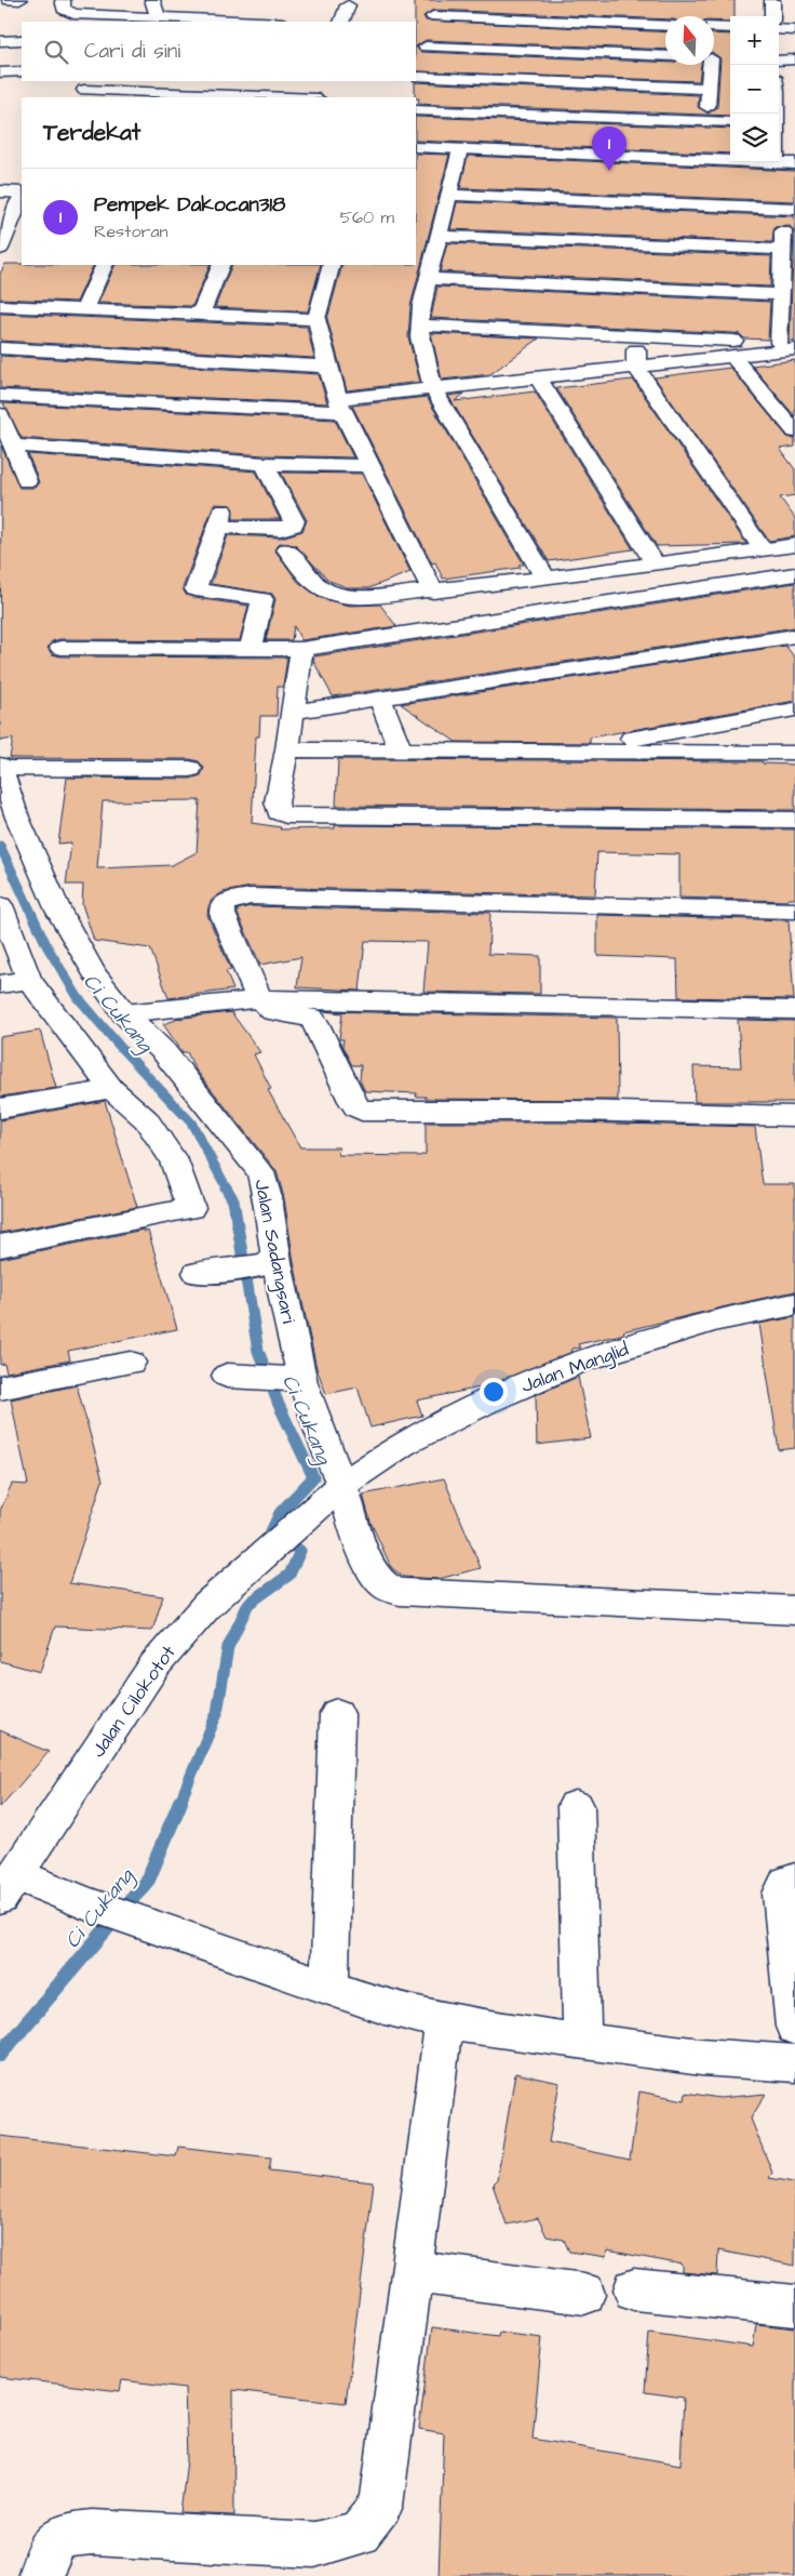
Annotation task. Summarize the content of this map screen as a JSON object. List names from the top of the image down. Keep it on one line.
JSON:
{"streets":{"street":["Jalan Sadangsari","Jalan Manglid","Jalan Cilokotot"]},"crossings":[["Jalan Sadangsari","Jalan Manglid"],["Jalan Sadangsari","Jalan Cilokotot"],["Jalan Manglid","Jalan Cilokotot"]],"water":["Ci Cukang"],"north":"top","page":{"map_buttons":["+","−"],"search":"Cari di sini","heading":"Terdekat","pins":"1","list":[{"mark":"1","name":"Pempek Dakocan318","note":"Restoran","value":"560 m"}]}}
